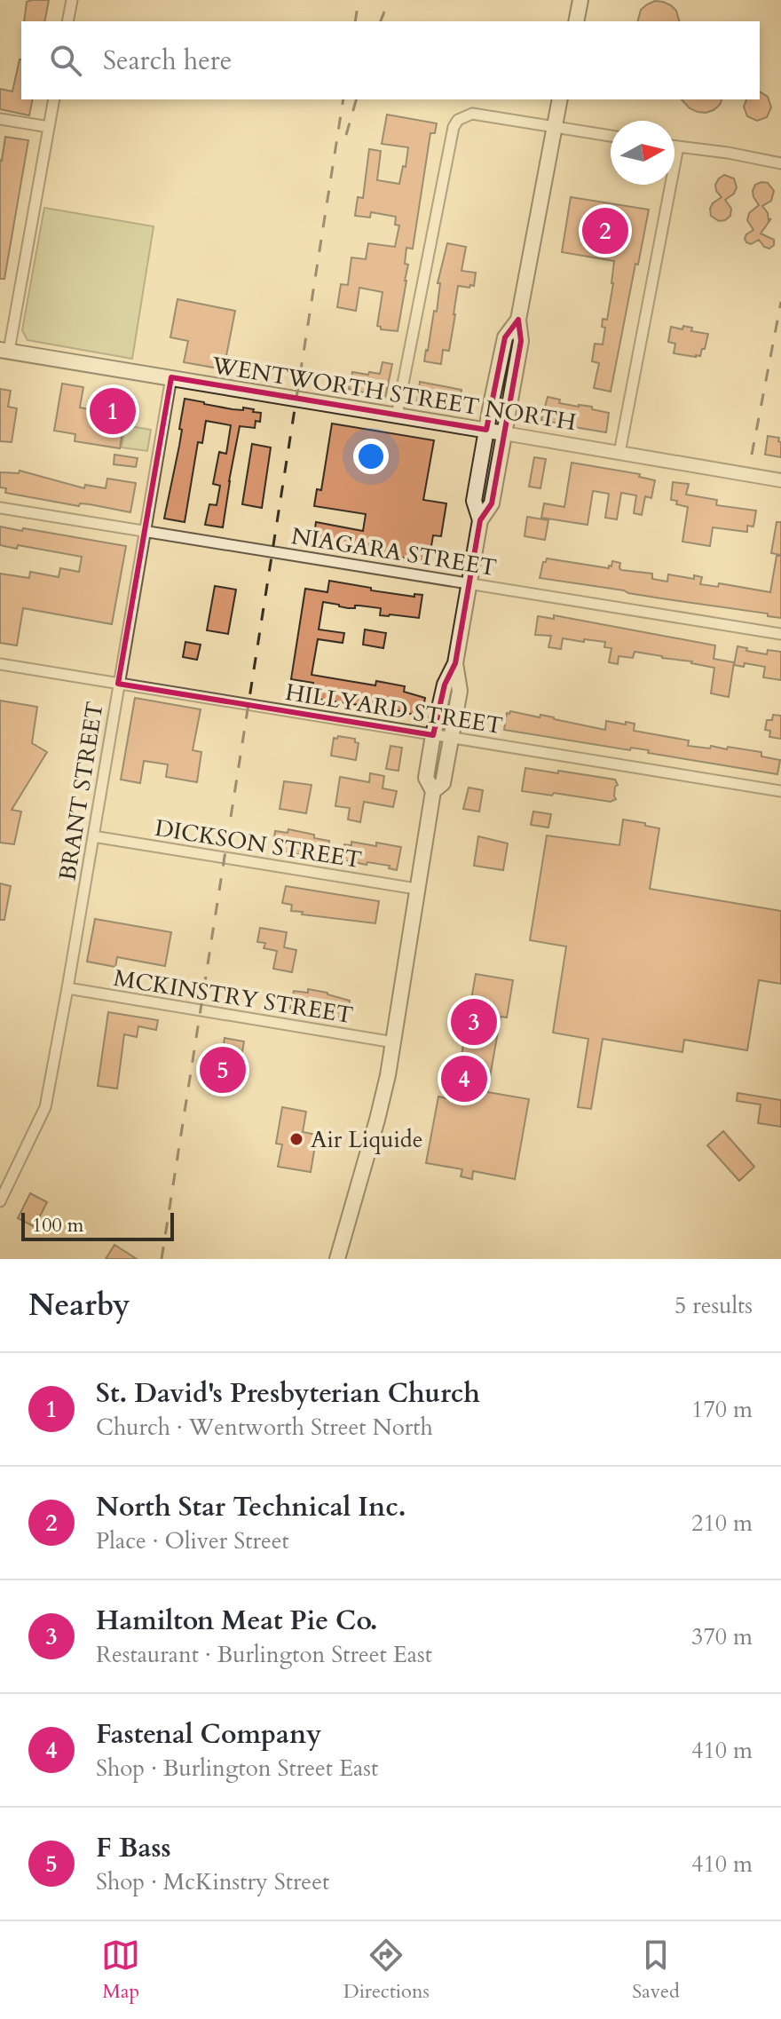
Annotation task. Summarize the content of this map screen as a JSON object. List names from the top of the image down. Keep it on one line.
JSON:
{"streets":{"main road":["WENTWORTH STREET NORTH"],"street":["NIAGARA STREET","HILLYARD STREET","BRANT STREET","DICKSON STREET","MCKINSTRY STREET"]},"crossings":[["WENTWORTH STREET NORTH","BRANT STREET"],["NIAGARA STREET","BRANT STREET"],["HILLYARD STREET","BRANT STREET"],["BRANT STREET","DICKSON STREET"],["BRANT STREET","MCKINSTRY STREET"]],"places":["Air Liquide"],"scale_bar":"100 m","north":"right","page":{"search":"Search here","pins":["2","1","3","5","4"],"scale":"100 m","heading":["Nearby","5 results"],"list":[{"mark":"1","name":"St. David's Presbyterian Church","note":"Church · Wentworth Street North","value":"170 m"},{"mark":"2","name":"North Star Technical Inc.","note":"Place · Oliver Street","value":"210 m"},{"mark":"3","name":"Hamilton Meat Pie Co.","note":"Restaurant · Burlington Street East","value":"370 m"},{"mark":"4","name":"Fastenal Company","note":"Shop · Burlington Street East","value":"410 m"},{"mark":"5","name":"F Bass","note":"Shop · McKinstry Street","value":"410 m"}],"nav":["Map","Directions","Saved"]}}
